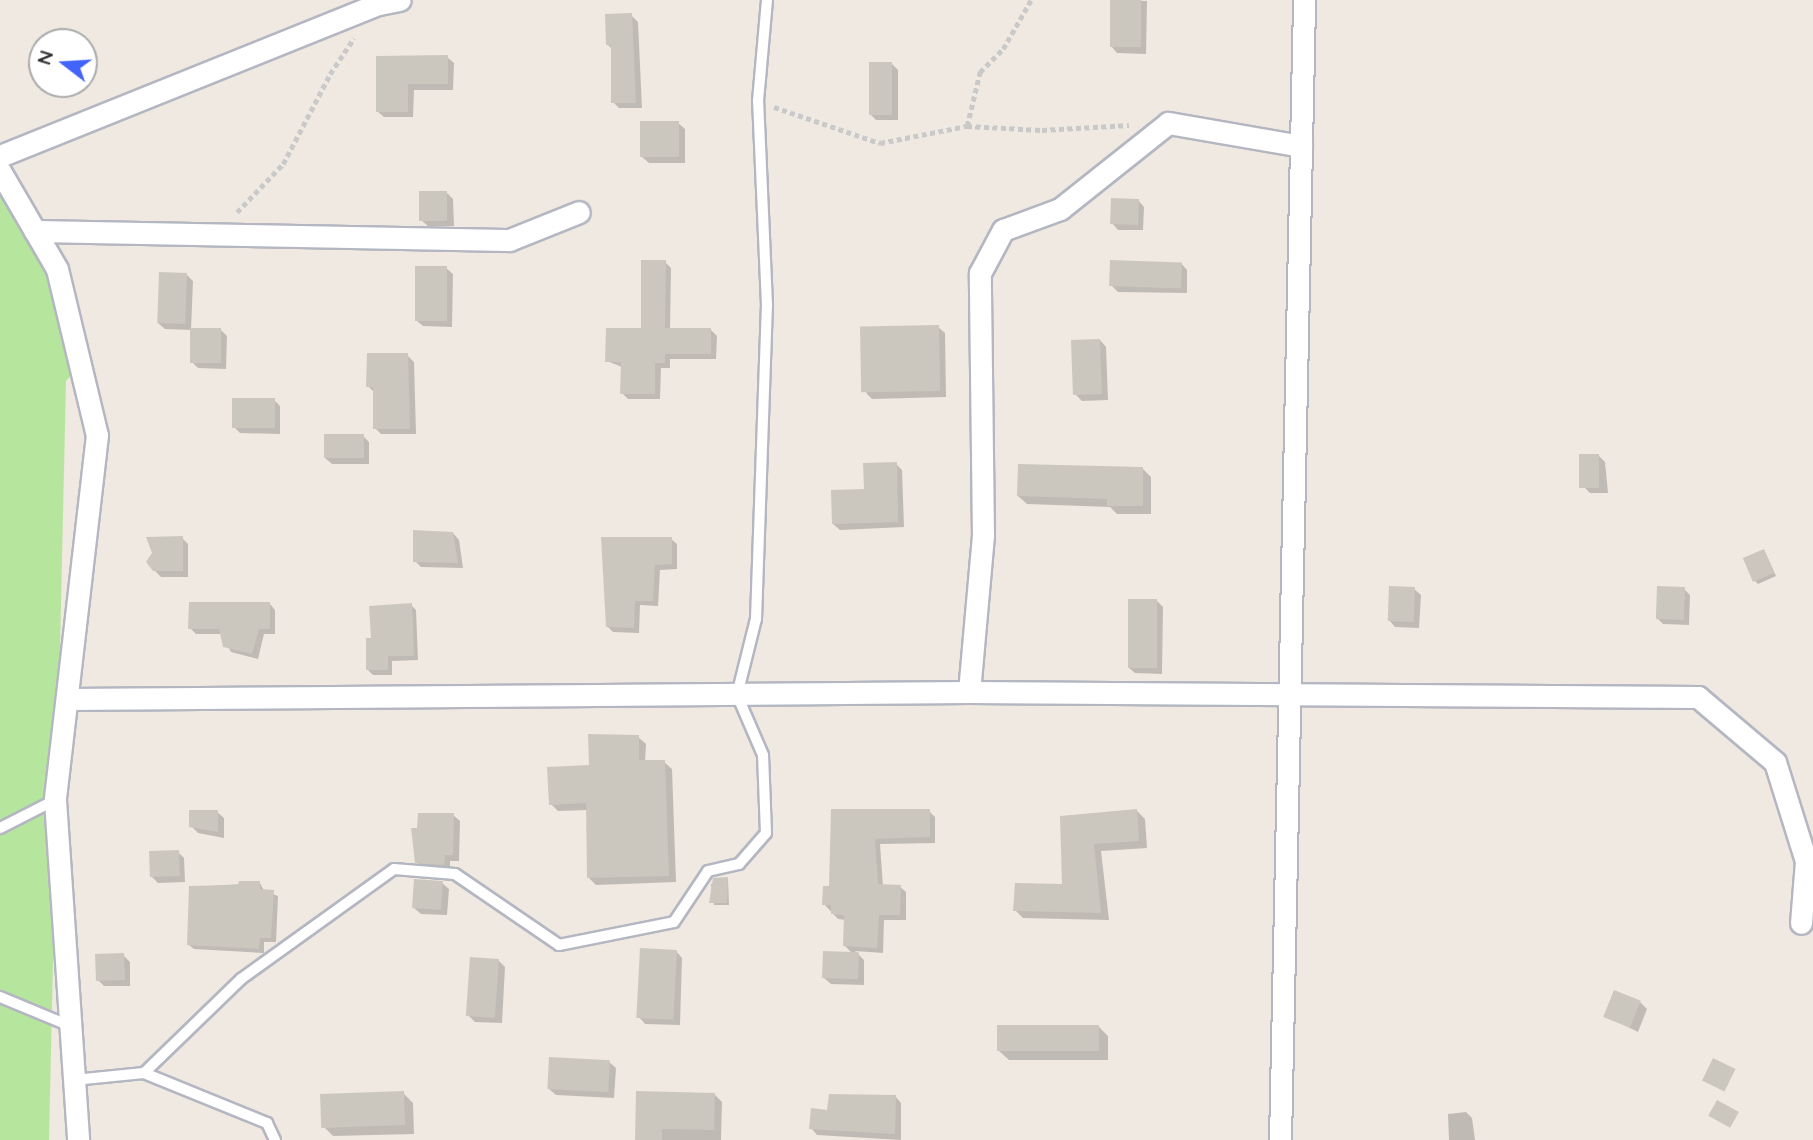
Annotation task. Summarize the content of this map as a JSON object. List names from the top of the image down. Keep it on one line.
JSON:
{"north":"left"}
